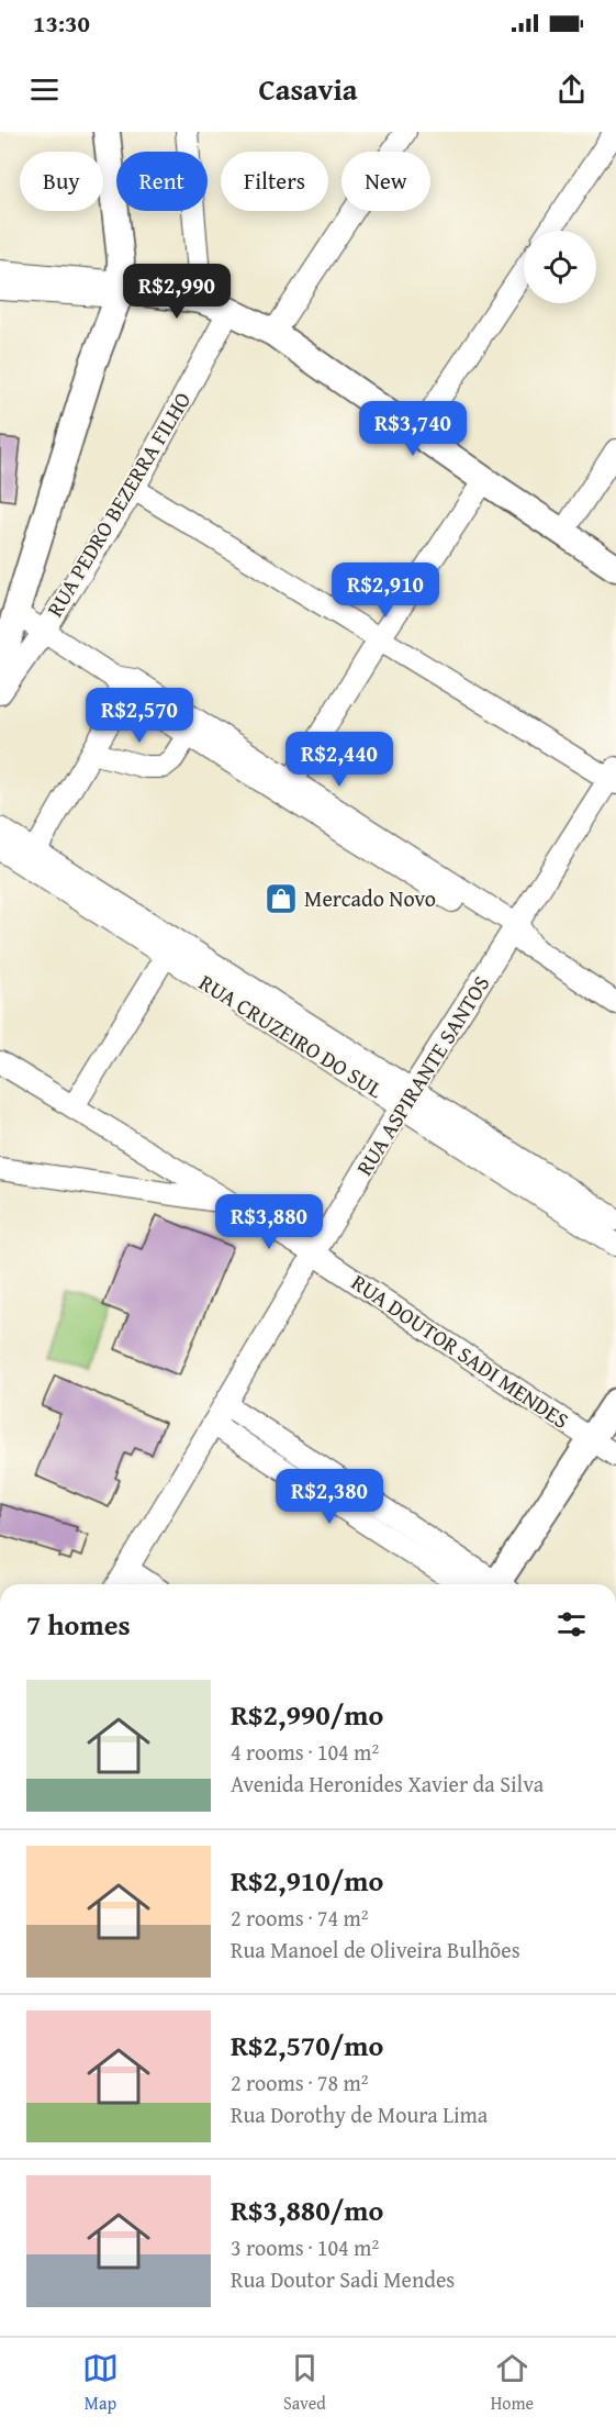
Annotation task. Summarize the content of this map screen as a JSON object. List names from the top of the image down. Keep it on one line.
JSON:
{"streets":{"street":["RUA PEDRO BEZERRA FILHO","RUA CRUZEIRO DO SUL","RUA ASPIRANTE SANTOS","RUA DOUTOR SADI MENDES"]},"crossings":[["RUA CRUZEIRO DO SUL","RUA ASPIRANTE SANTOS"],["RUA ASPIRANTE SANTOS","RUA DOUTOR SADI MENDES"]],"places":{"shop":["Mercado Novo"]},"page":{"status":"13:30","header":"Casavia","chip":["Buy","Rent","Filters","New"],"price":["R$2,990","R$3,740","R$2,910","R$2,570","R$2,440","R$3,880","R$2,380"],"heading":"7 homes","list":[{"name":"R$2,990/mo","note":"4 rooms · 104 m² · Avenida Heronides Xavier da Silva"},{"name":"R$2,910/mo","note":"2 rooms · 74 m² · Rua Manoel de Oliveira Bulhões"},{"name":"R$2,570/mo","note":"2 rooms · 78 m² · Rua Dorothy de Moura Lima"},{"name":"R$3,880/mo","note":"3 rooms · 104 m² · Rua Doutor Sadi Mendes"}],"tabs":["Map","Saved","Home"]}}
